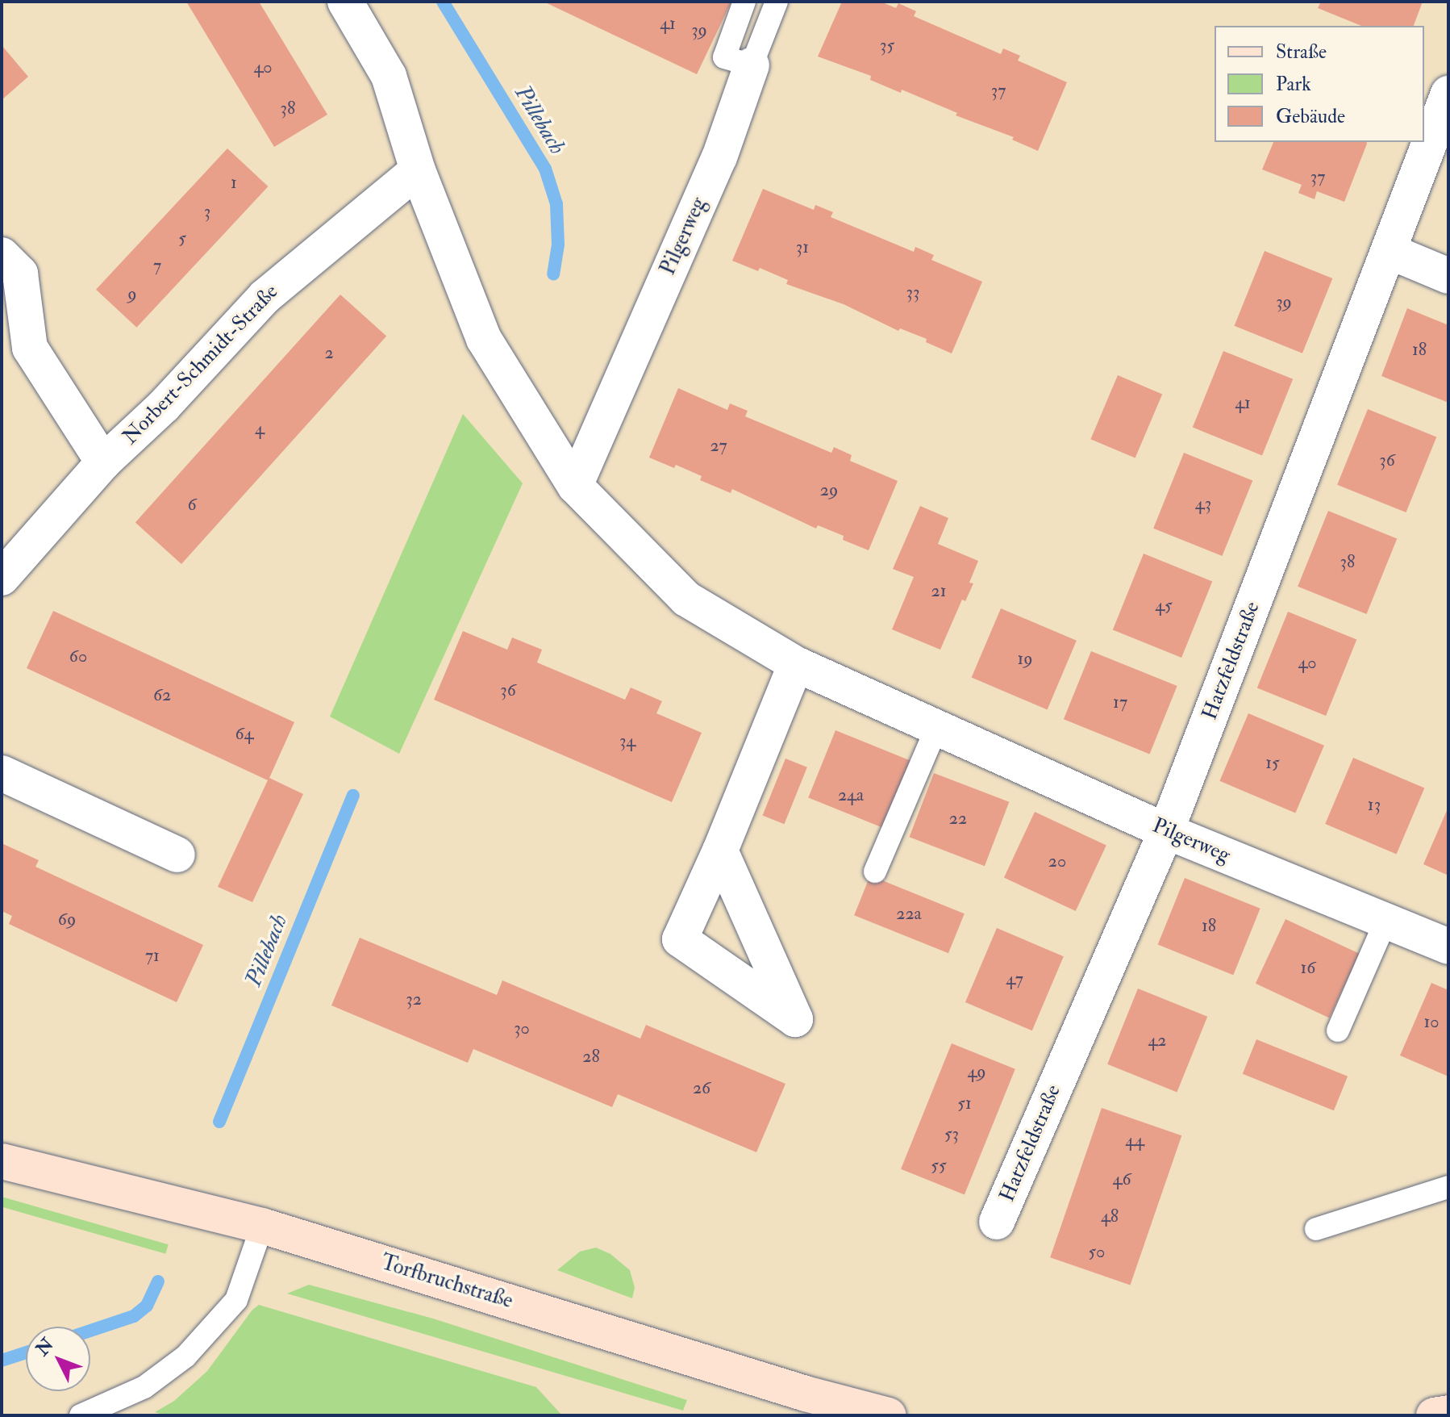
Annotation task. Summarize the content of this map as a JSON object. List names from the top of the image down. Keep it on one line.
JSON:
{"streets":{"main road":["Torfbruchstraße"],"street":["Pilgerweg","Norbert-Schmidt-Straße","Hatzfeldstraße"]},"crossings":[["Pilgerweg","Norbert-Schmidt-Straße"],["Pilgerweg","Hatzfeldstraße"]],"water":["Pillebach"],"house_numbers":["41","39","35","40","37","38","37","1","3","5","31","7","33","9","39","18","2","41","4","27","36","29","43","6","38","21","45","60","19","40","36","62","17","64","34","15","24a","13","22","20","22a","69","18","71","16","47","32","10","30","42","28","49","26","51","53","44","55","46","48","50"],"legend":["Straße","Park","Gebäude"],"north":"top left"}
